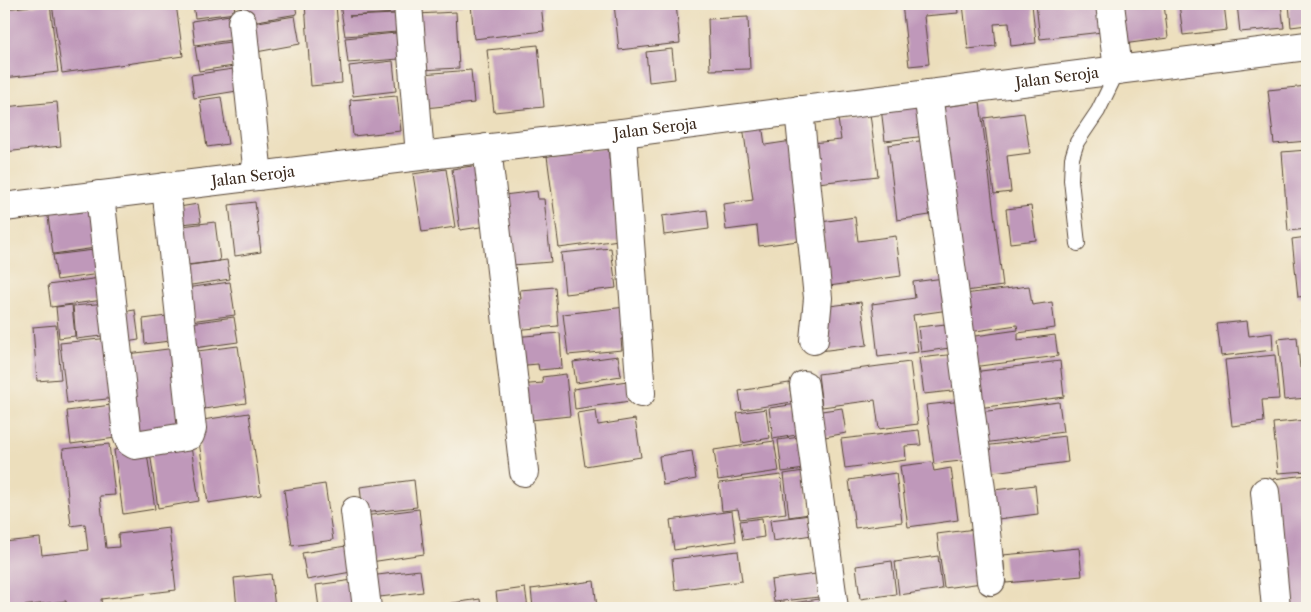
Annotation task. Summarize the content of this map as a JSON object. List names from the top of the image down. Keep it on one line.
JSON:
{"streets":{"street":["Jalan Seroja"]}}
